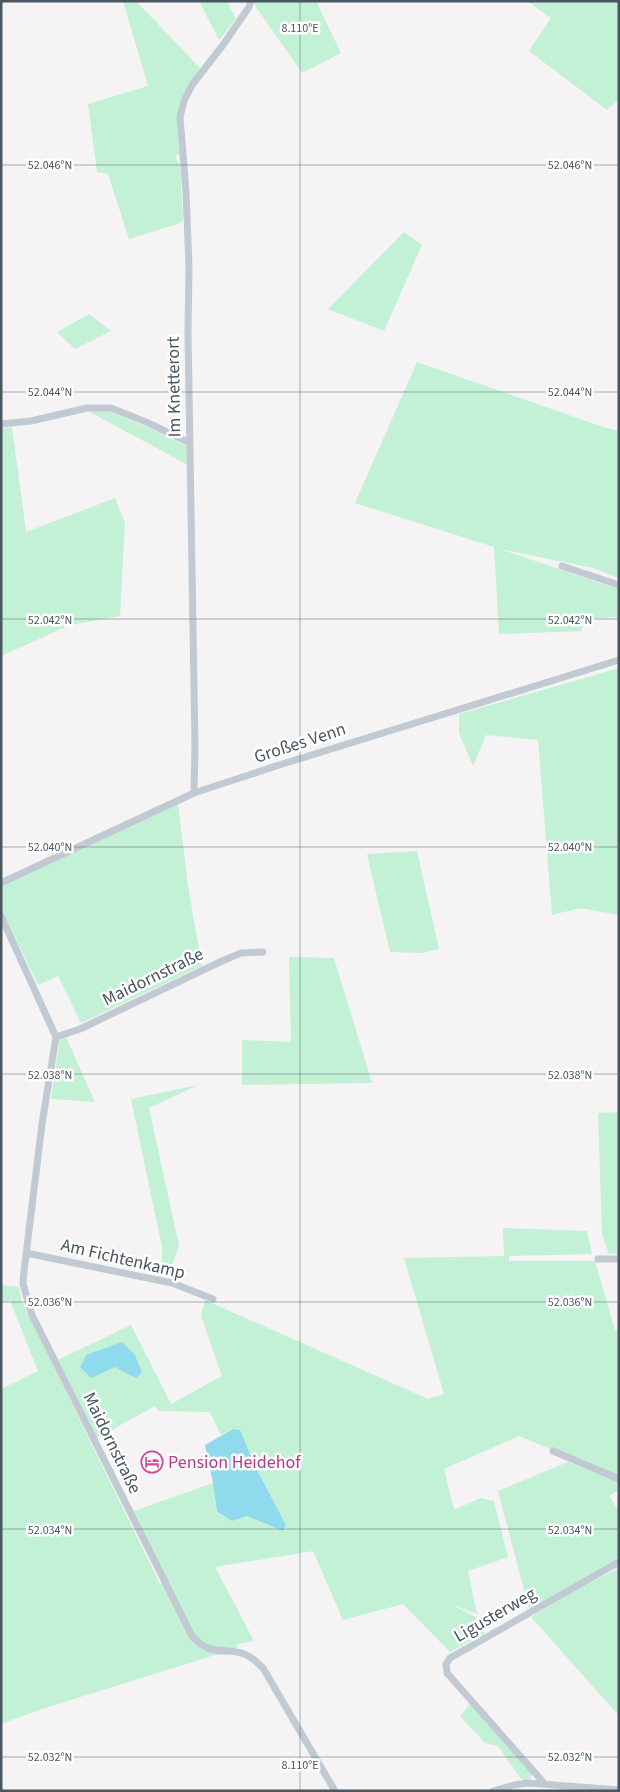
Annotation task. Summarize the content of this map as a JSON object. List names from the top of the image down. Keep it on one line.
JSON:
{"streets":{"street":["Im Knetterort","Großes Venn","Maidornstraße","Am Fichtenkamp","Ligusterweg"]},"crossings":[["Im Knetterort","Großes Venn"],["Maidornstraße","Am Fichtenkamp"]],"places":{"hotel":["Pension Heidehof"]},"coordinates":["8.110°E","52.046°N","52.044°N","52.042°N","52.040°N","52.038°N","52.036°N","52.034°N","52.032°N"]}
